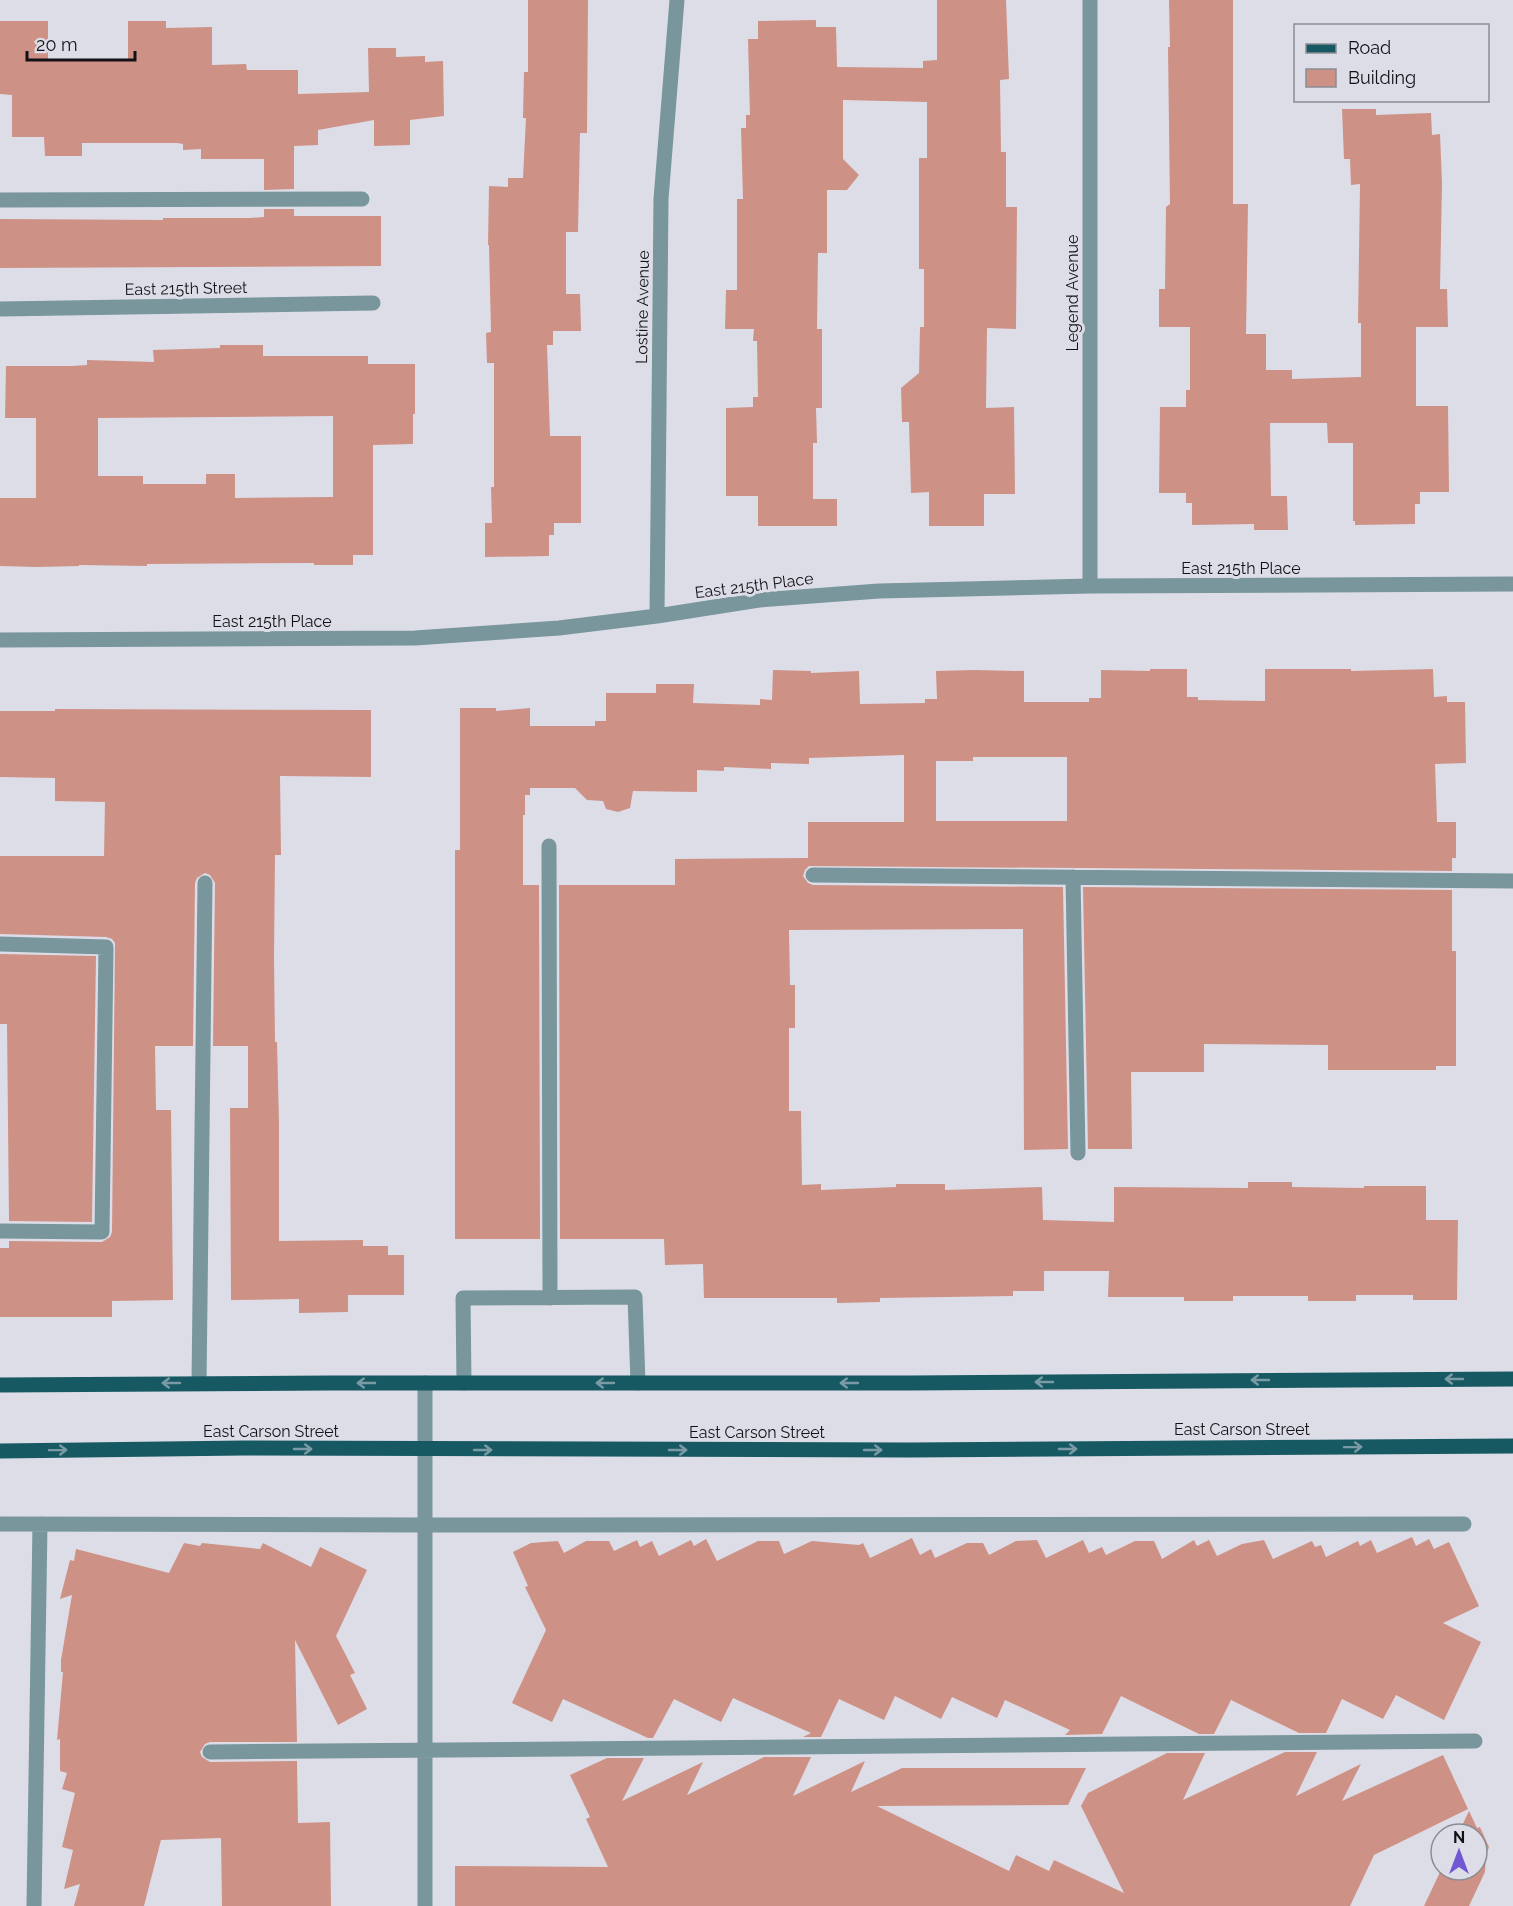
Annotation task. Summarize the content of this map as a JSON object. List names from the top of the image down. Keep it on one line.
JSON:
{"streets":{"main road":["East Carson Street"],"street":["East 215th Street","Legend Avenue","Lostine Avenue","East 215th Place"]},"crossings":[["Legend Avenue","East 215th Place"],["Lostine Avenue","East 215th Place"]],"legend":["Road","Building"],"scale_bar":"20 m","north":"top"}
